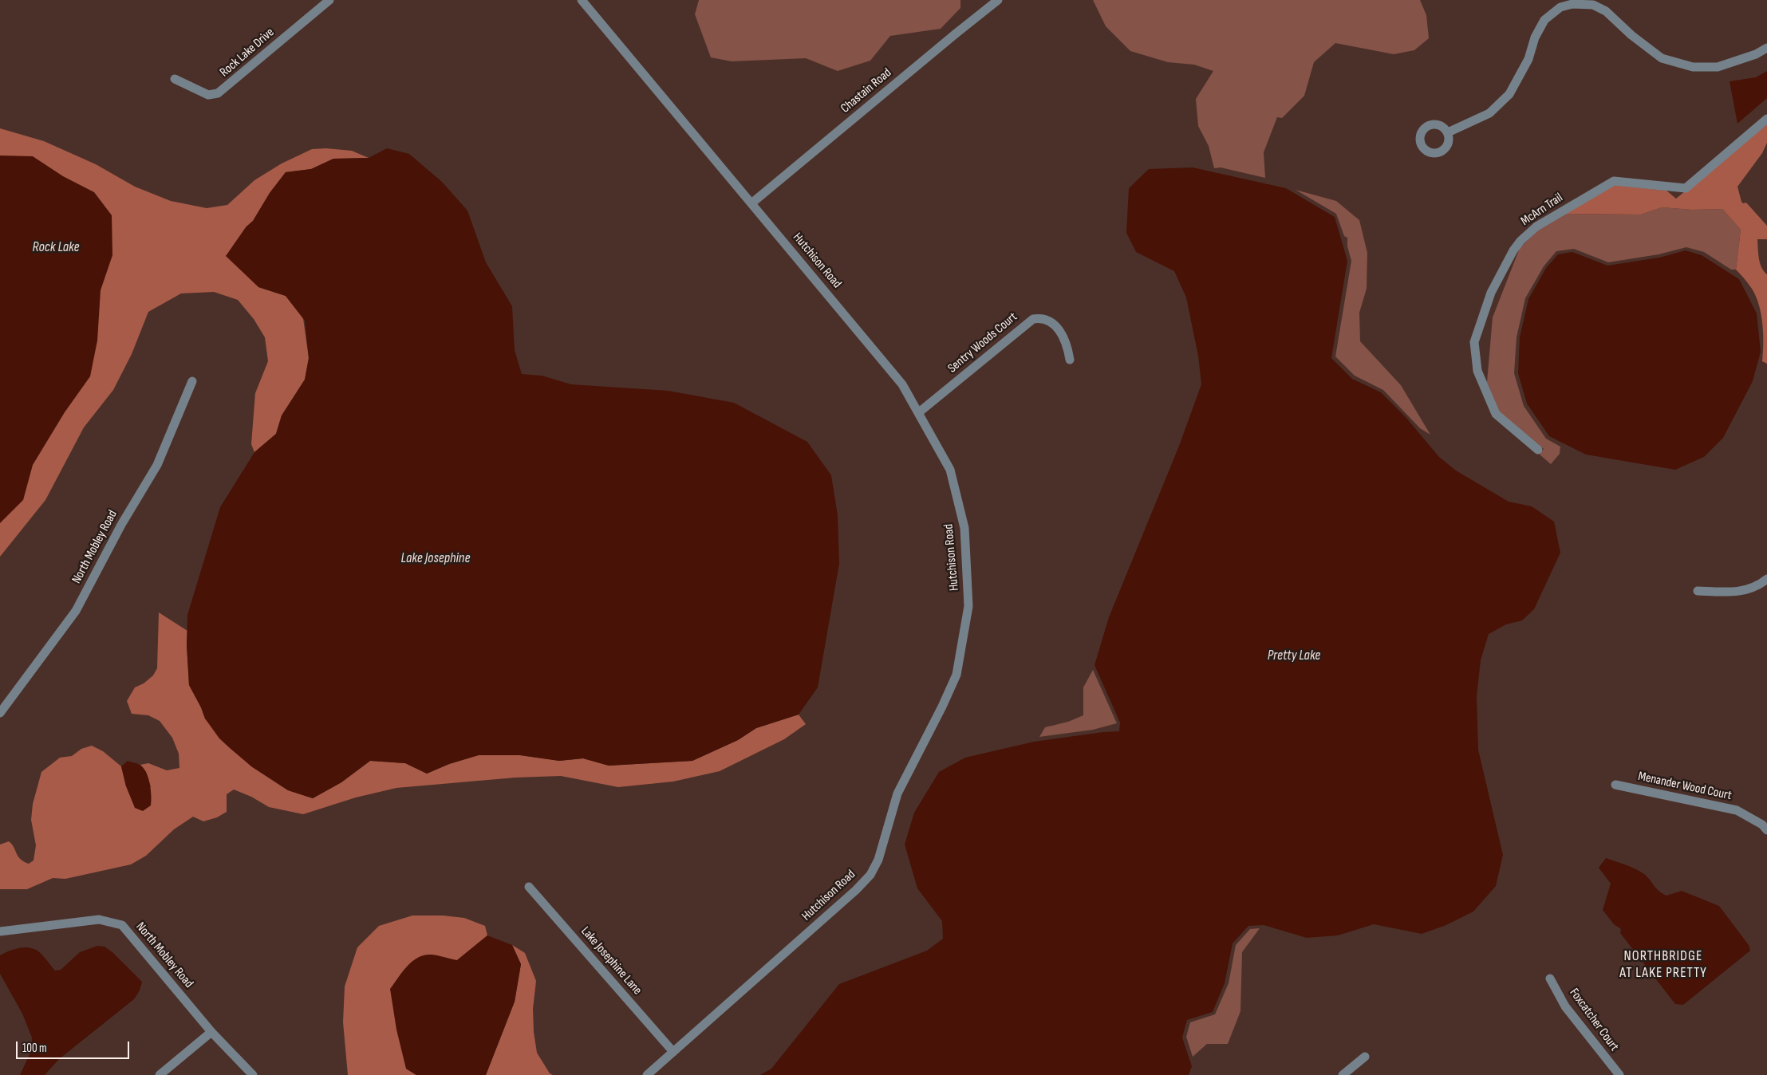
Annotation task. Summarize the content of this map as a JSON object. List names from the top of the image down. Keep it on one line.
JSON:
{"streets":{"street":["Rock Lake Drive","Chastain Road","McArn Trail","Hutchison Road","Sentry Woods Court","North Mobley Road","Menander Wood Court","Lake Josephine Lane","Foxcatcher Court"]},"crossings":[["Chastain Road","Hutchison Road"],["Hutchison Road","Sentry Woods Court"],["Hutchison Road","Lake Josephine Lane"]],"districts":["NORTHBRIDGE AT LAKE PRETTY"],"water":["Rock Lake","Lake Josephine","Pretty Lake"],"scale_bar":"100 m"}
